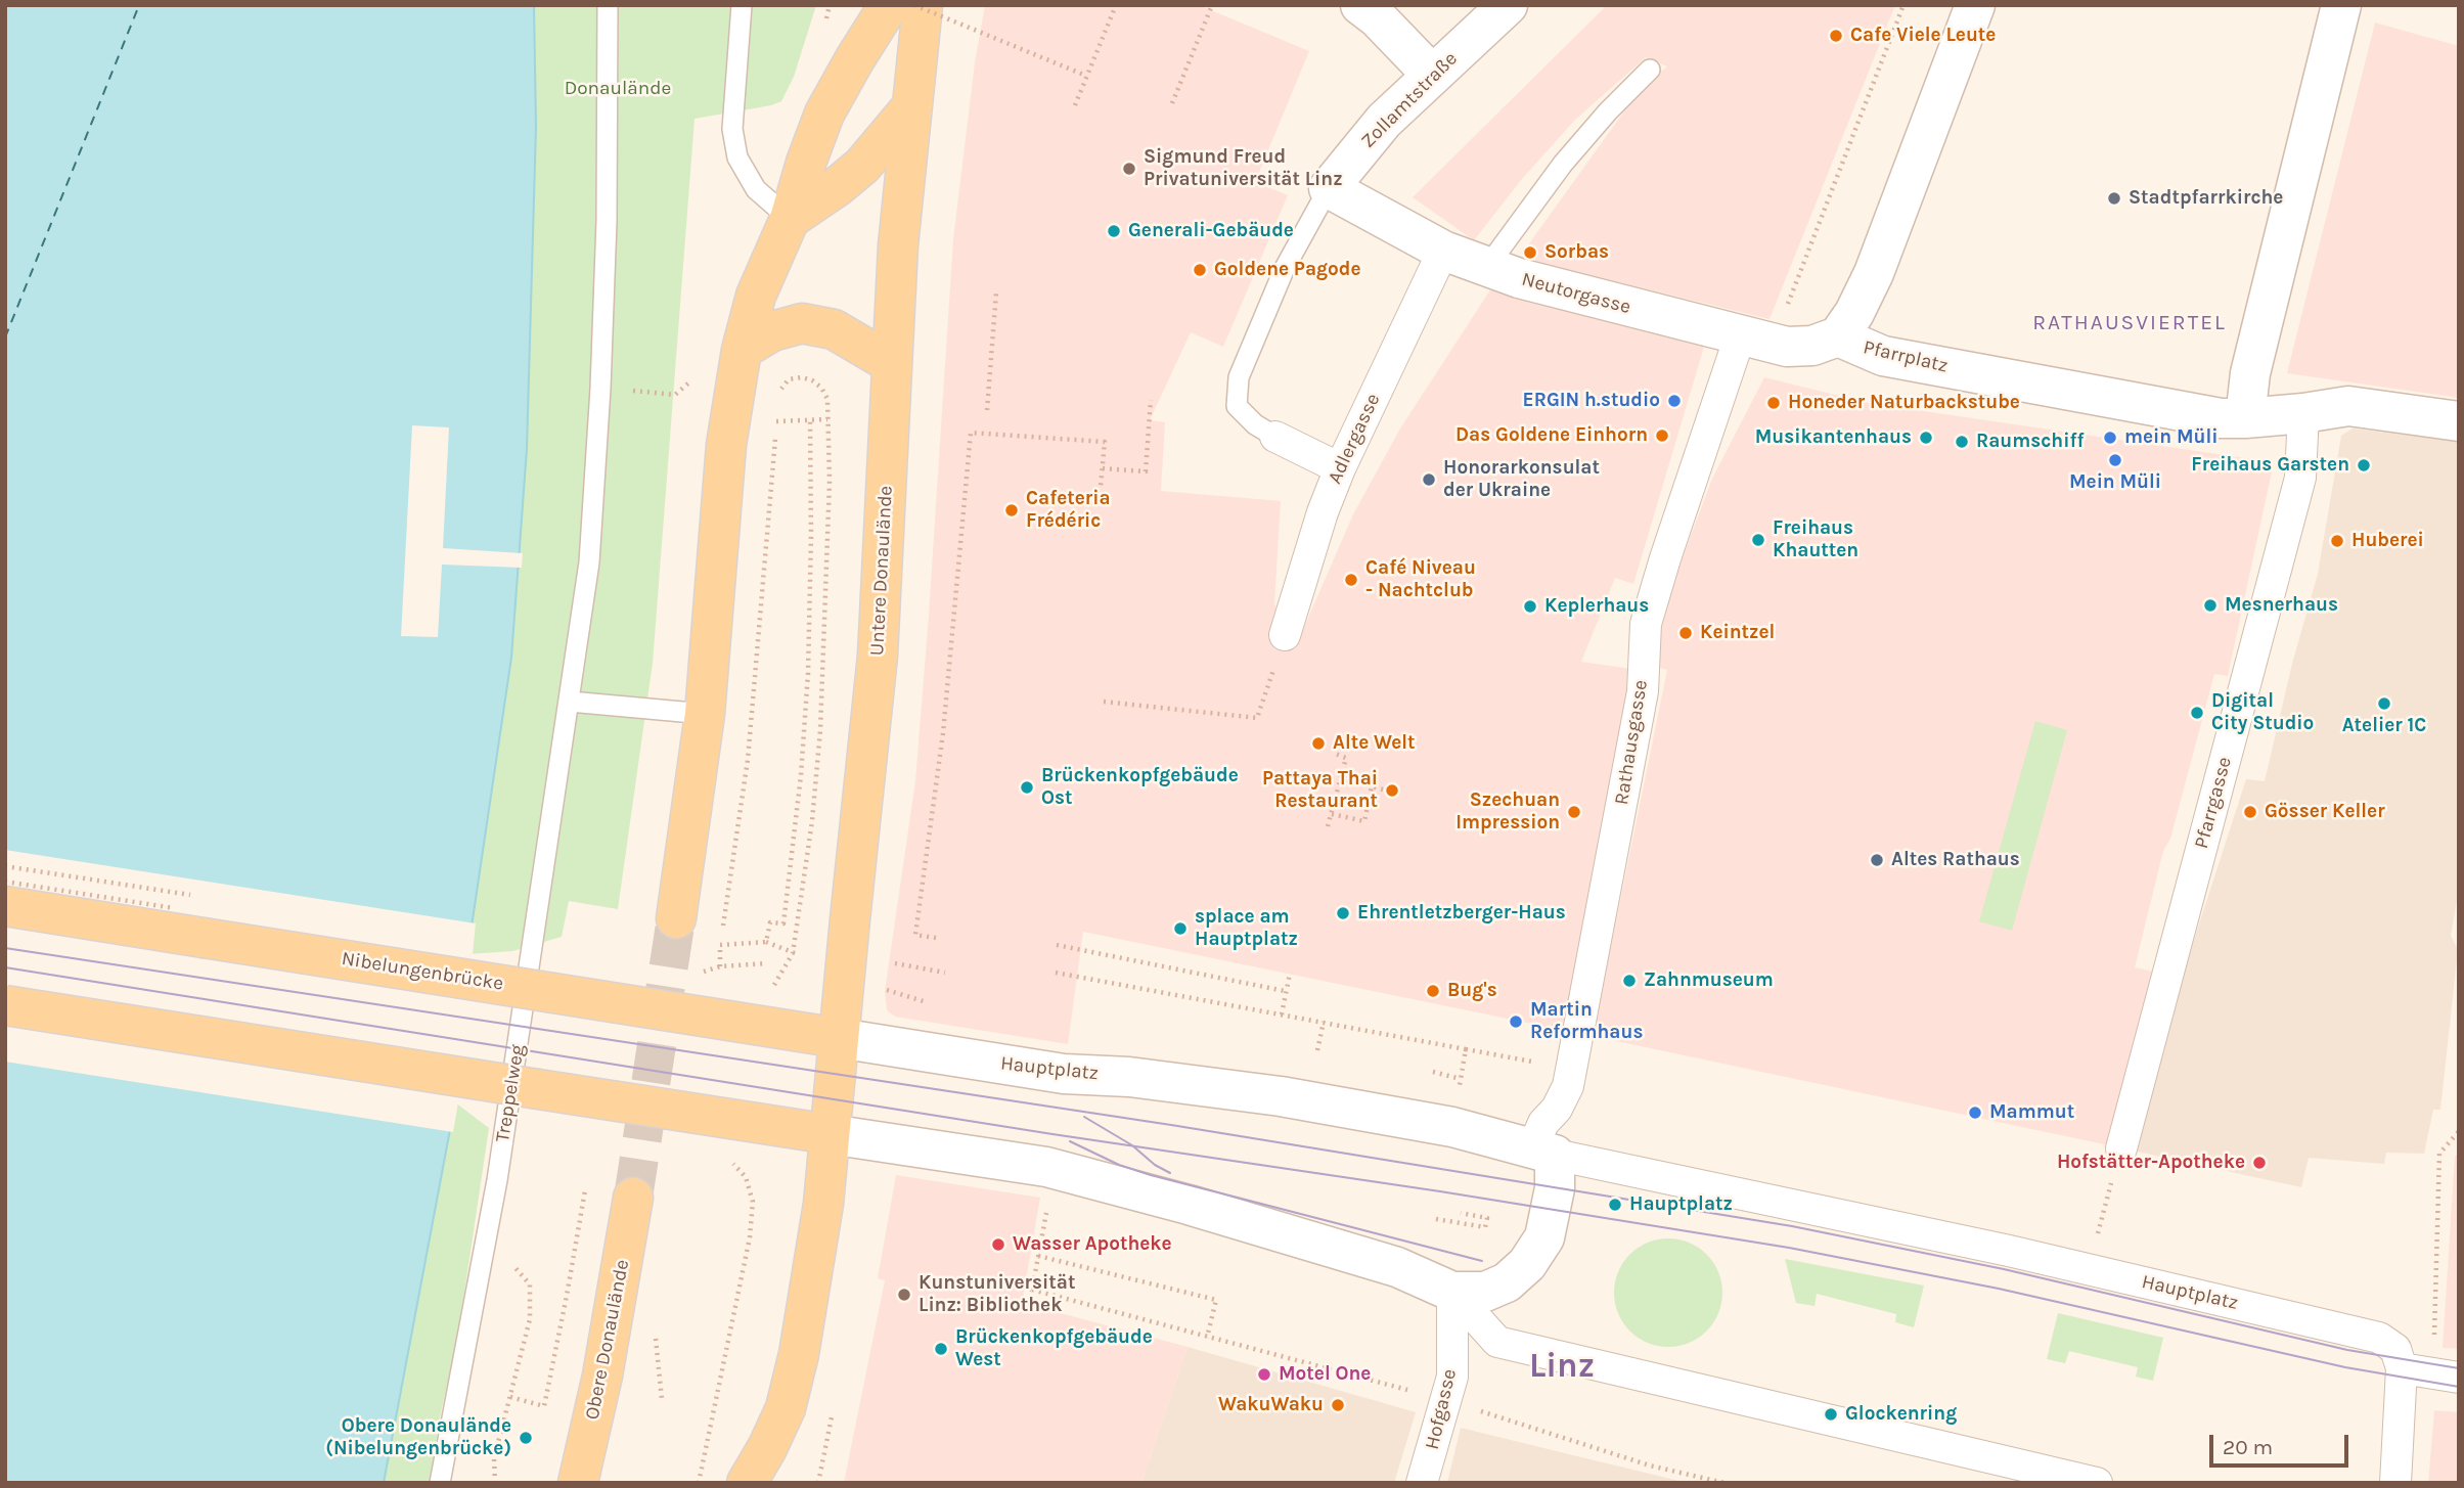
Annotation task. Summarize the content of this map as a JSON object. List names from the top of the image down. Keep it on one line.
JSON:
{"streets":{"main road":["Untere Donaulände","Nibelungenbrücke","Obere Donaulände"],"street":["Zollamtstraße","Neutorgasse","Pfarrplatz","Adlergasse","Rathausgasse","Pfarrgasse","Hauptplatz","Hofgasse"],"lane":["Treppelweg"]},"crossings":[["Zollamtstraße","Neutorgasse"],["Zollamtstraße","Adlergasse"],["Neutorgasse","Pfarrplatz"],["Neutorgasse","Adlergasse"],["Neutorgasse","Rathausgasse"],["Pfarrplatz","Pfarrgasse"],["Untere Donaulände","Nibelungenbrücke"],["Untere Donaulände","Hauptplatz"],["Rathausgasse","Hauptplatz"],["Nibelungenbrücke","Hauptplatz"]],"districts":["RATHAUSVIERTEL","Linz"],"parks":["Donaulände"],"places":["Cafe Viele Leute","Sigmund Freud Privatuniversität Linz","Stadtpfarrkirche","Generali-Gebäude","Sorbas","Goldene Pagode","ERGIN h.studio","Honeder Naturbackstube","Das Goldene Einhorn","Musikantenhaus","mein Müli","Raumschiff","Mein Müli","Freihaus Garsten","Honorarkonsulat der Ukraine","Cafeteria Frédéric","Freihaus Khautten","Huberei","Café Niveau - Nachtclub","Mesnerhaus","Keplerhaus","Keintzel","Atelier 1C","Digital City Studio","Alte Welt","Brückenkopfgebäude Ost","Pattaya Thai Restaurant","Szechuan Impression","Gösser Keller","Altes Rathaus","Ehrentletzberger-Haus","splace am Hauptplatz","Zahnmuseum","Bug's","Martin Reformhaus","Mammut","Hofstätter-Apotheke","Hauptplatz","Wasser Apotheke","Kunstuniversität Linz: Bibliothek","Brückenkopfgebäude West","Motel One","WakuWaku","Glockenring","Obere Donaulände (Nibelungenbrücke)"],"scale_bar":"20 m"}
